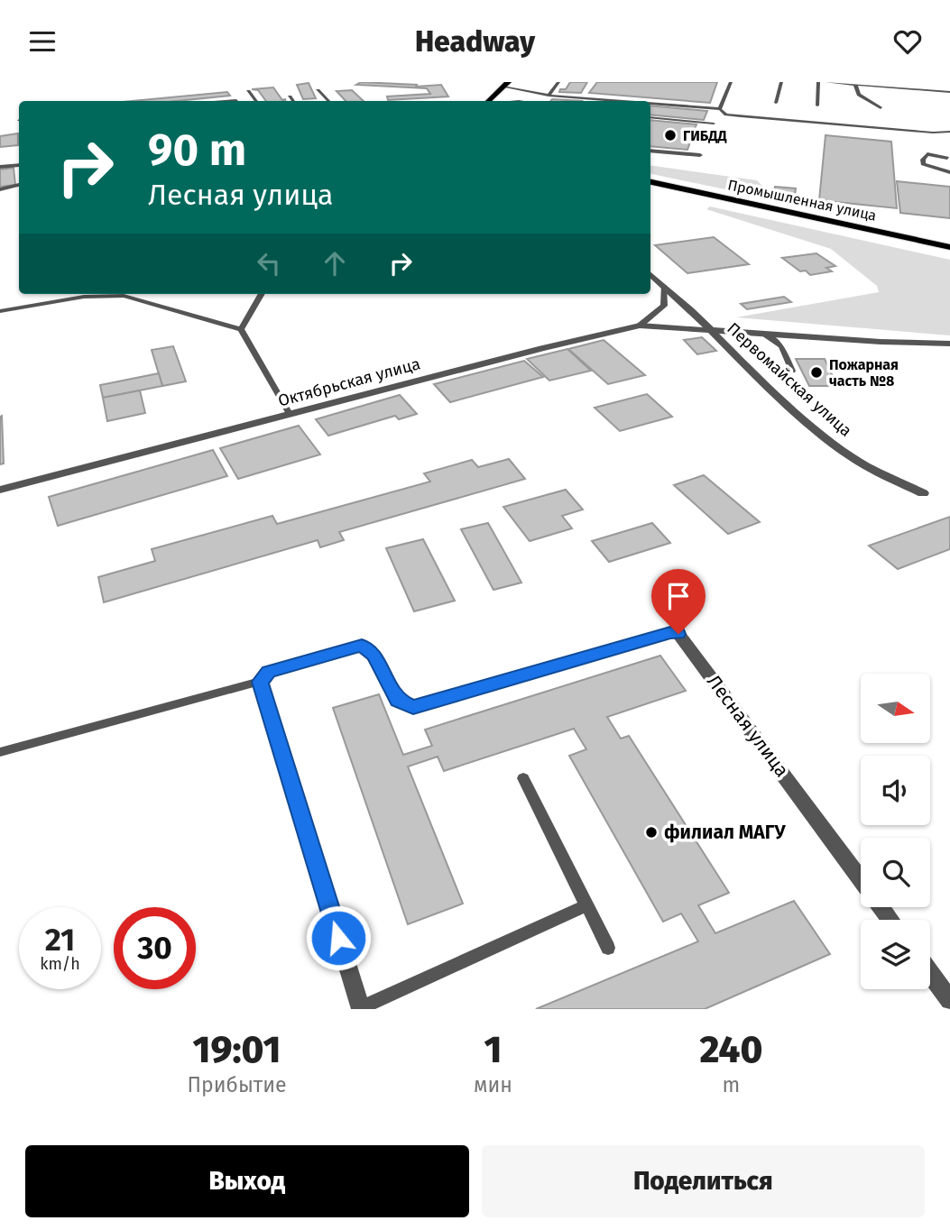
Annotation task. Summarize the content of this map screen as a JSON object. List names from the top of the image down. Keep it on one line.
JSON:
{"streets":{"main road":["Промышленная улица"],"street":["Первомайская улица","Октябрьская улица","Лесная улица"]},"crossings":[["Первомайская улица","Октябрьская улица"]],"places":["ГИБДД","Пожарная часть №8","филиал МАГУ"],"north":"right","page":{"header":"Headway","turn":["90 m","Лесная улица"],"speed":"21 km/h","limit":"30","eta":["19:01","Прибытие","1","мин","240","m"],"buttons":["Выход","Поделиться"]}}
